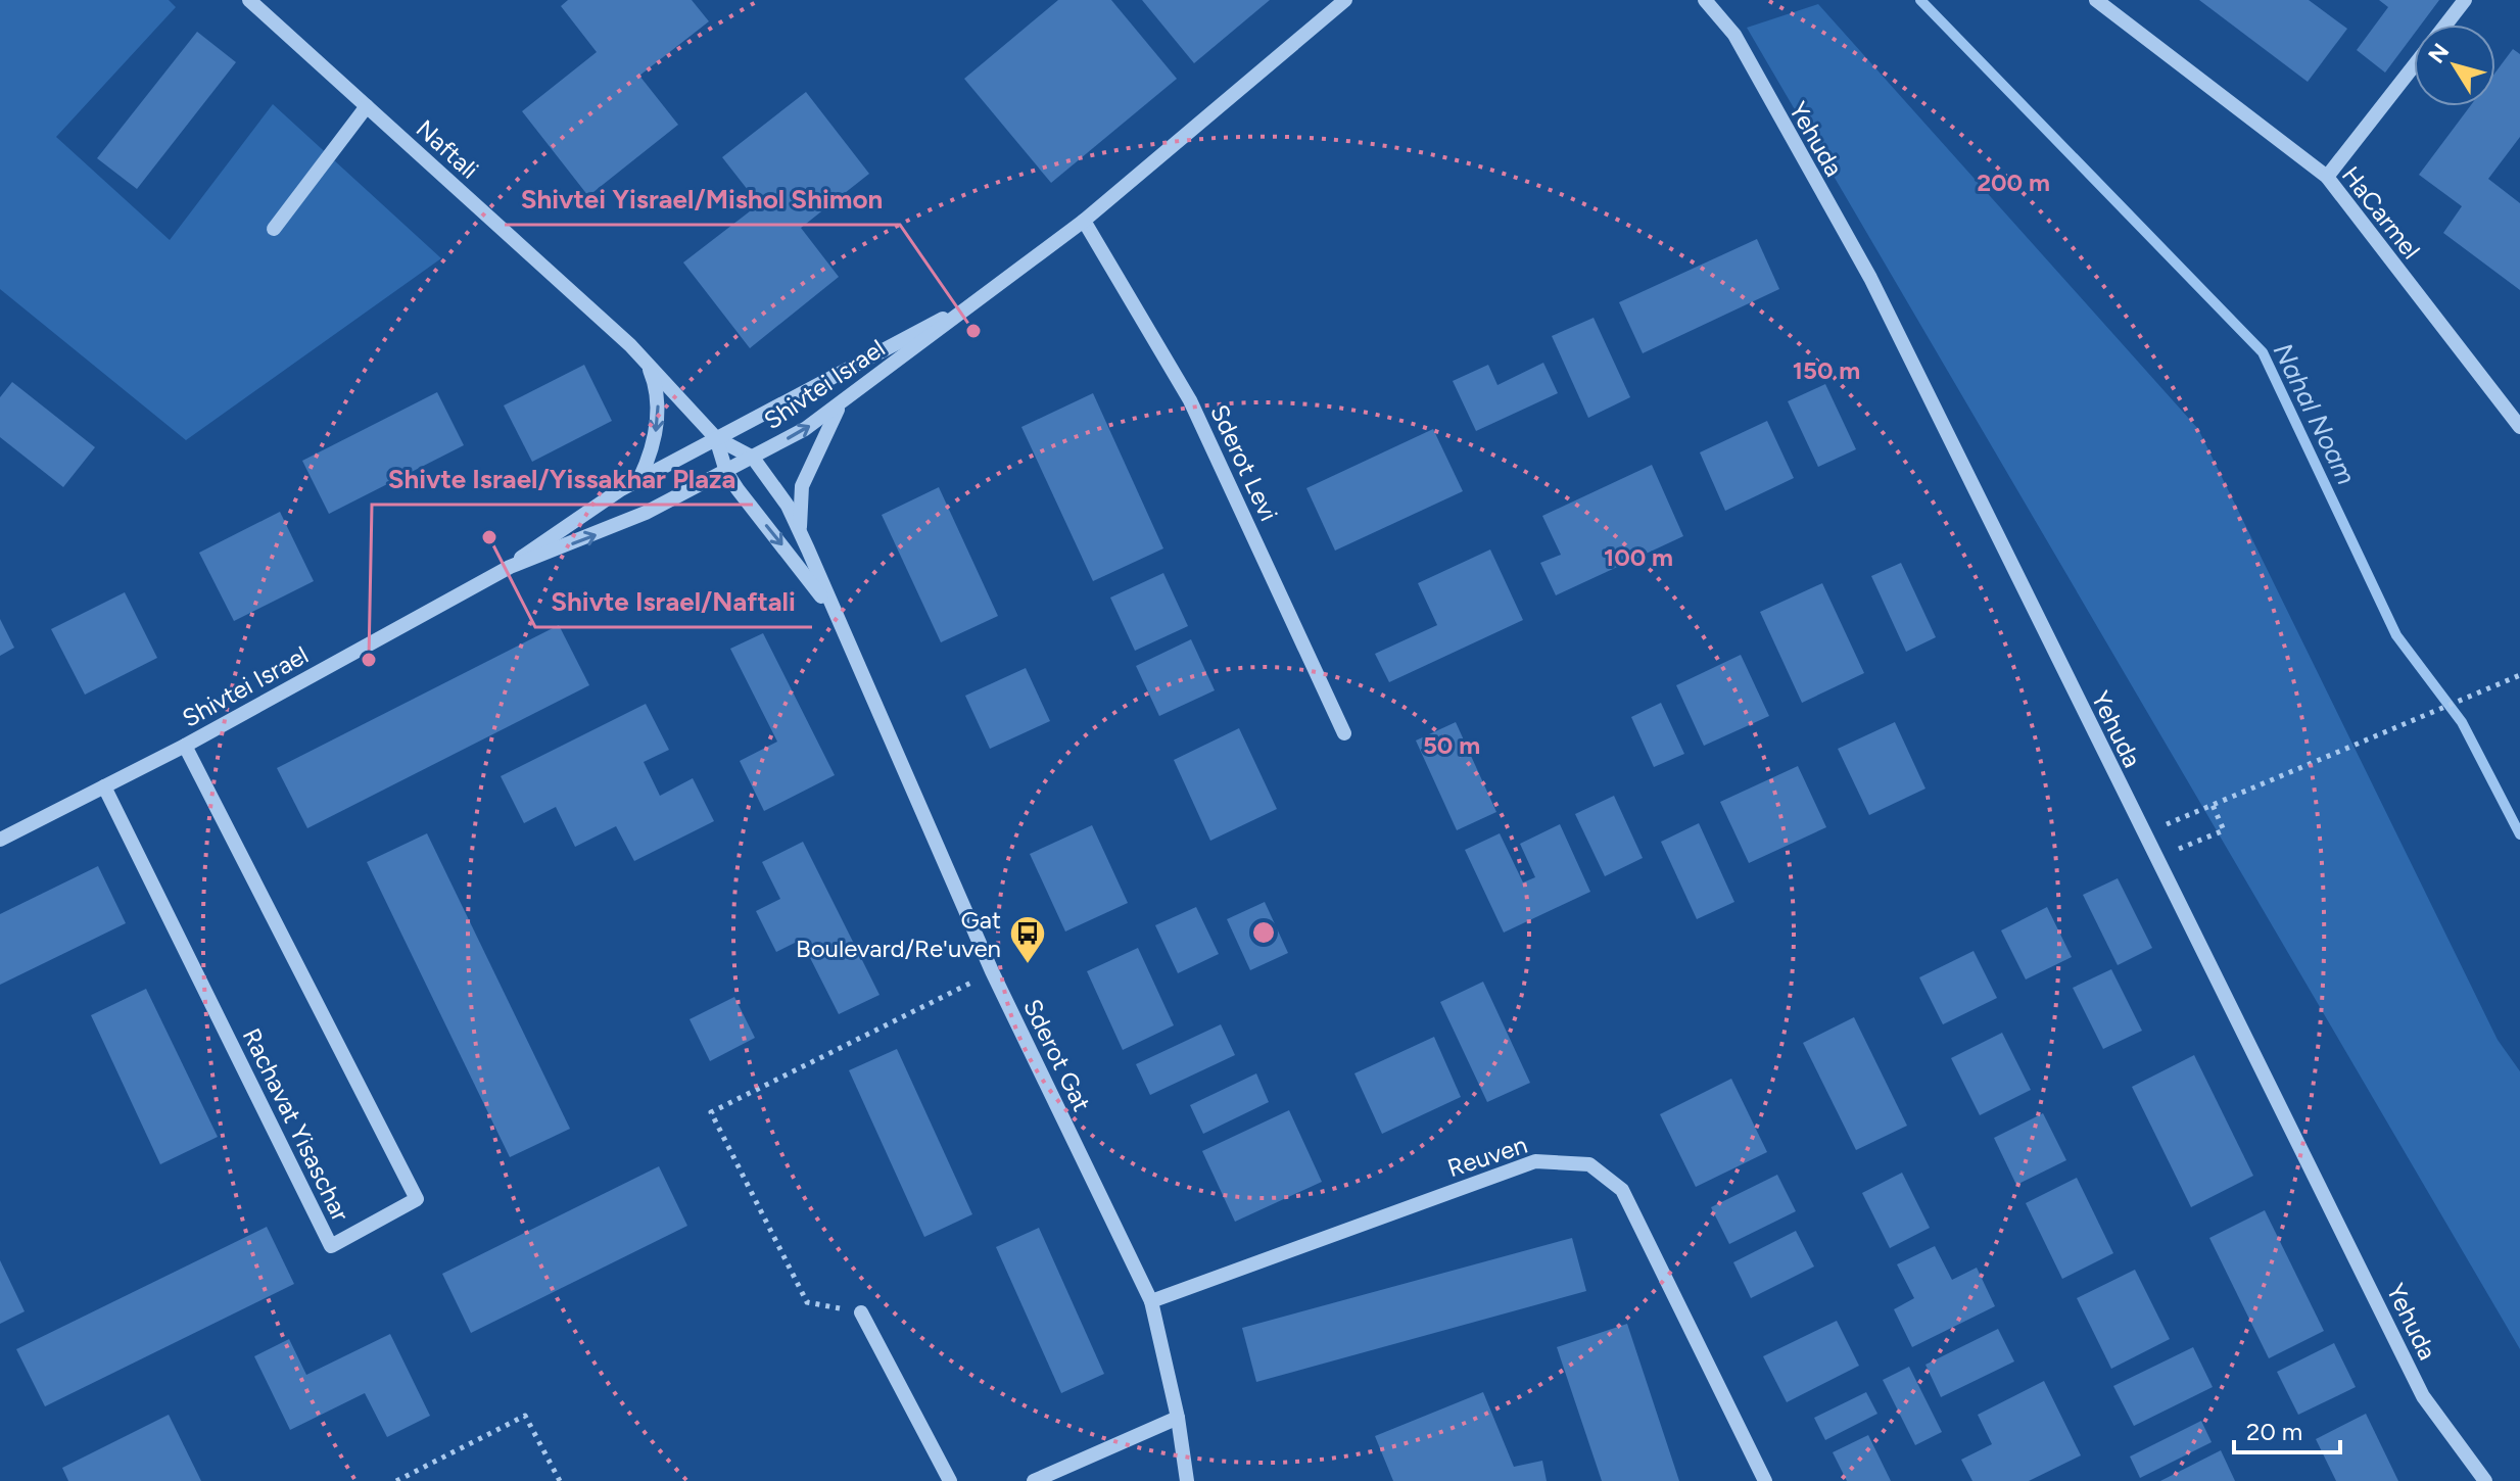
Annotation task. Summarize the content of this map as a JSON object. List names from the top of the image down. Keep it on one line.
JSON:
{"streets":{"street":["Yehuda","Naftali","HaCarmel","Shivtei Israel","Sderot Levi","Sderot Gat","Rachavat Yisaschar","Reuven"]},"crossings":[["Naftali","Shivtei Israel"],["Naftali","Sderot Gat"],["Shivtei Israel","Sderot Levi"],["Shivtei Israel","Sderot Gat"],["Shivtei Israel","Rachavat Yisaschar"],["Sderot Gat","Reuven"]],"water":["Nahal Noam"],"places":{"other":["Shivtei Yisrael/Mishol Shimon","Shivte Israel/Naftali","Shivte Israel/Yissakhar Plaza"],"bus stop":["Gat Boulevard/Re'uven"]},"scale_bar":"20 m","north":"top left","rings":["200 m","150 m","100 m","50 m"]}
